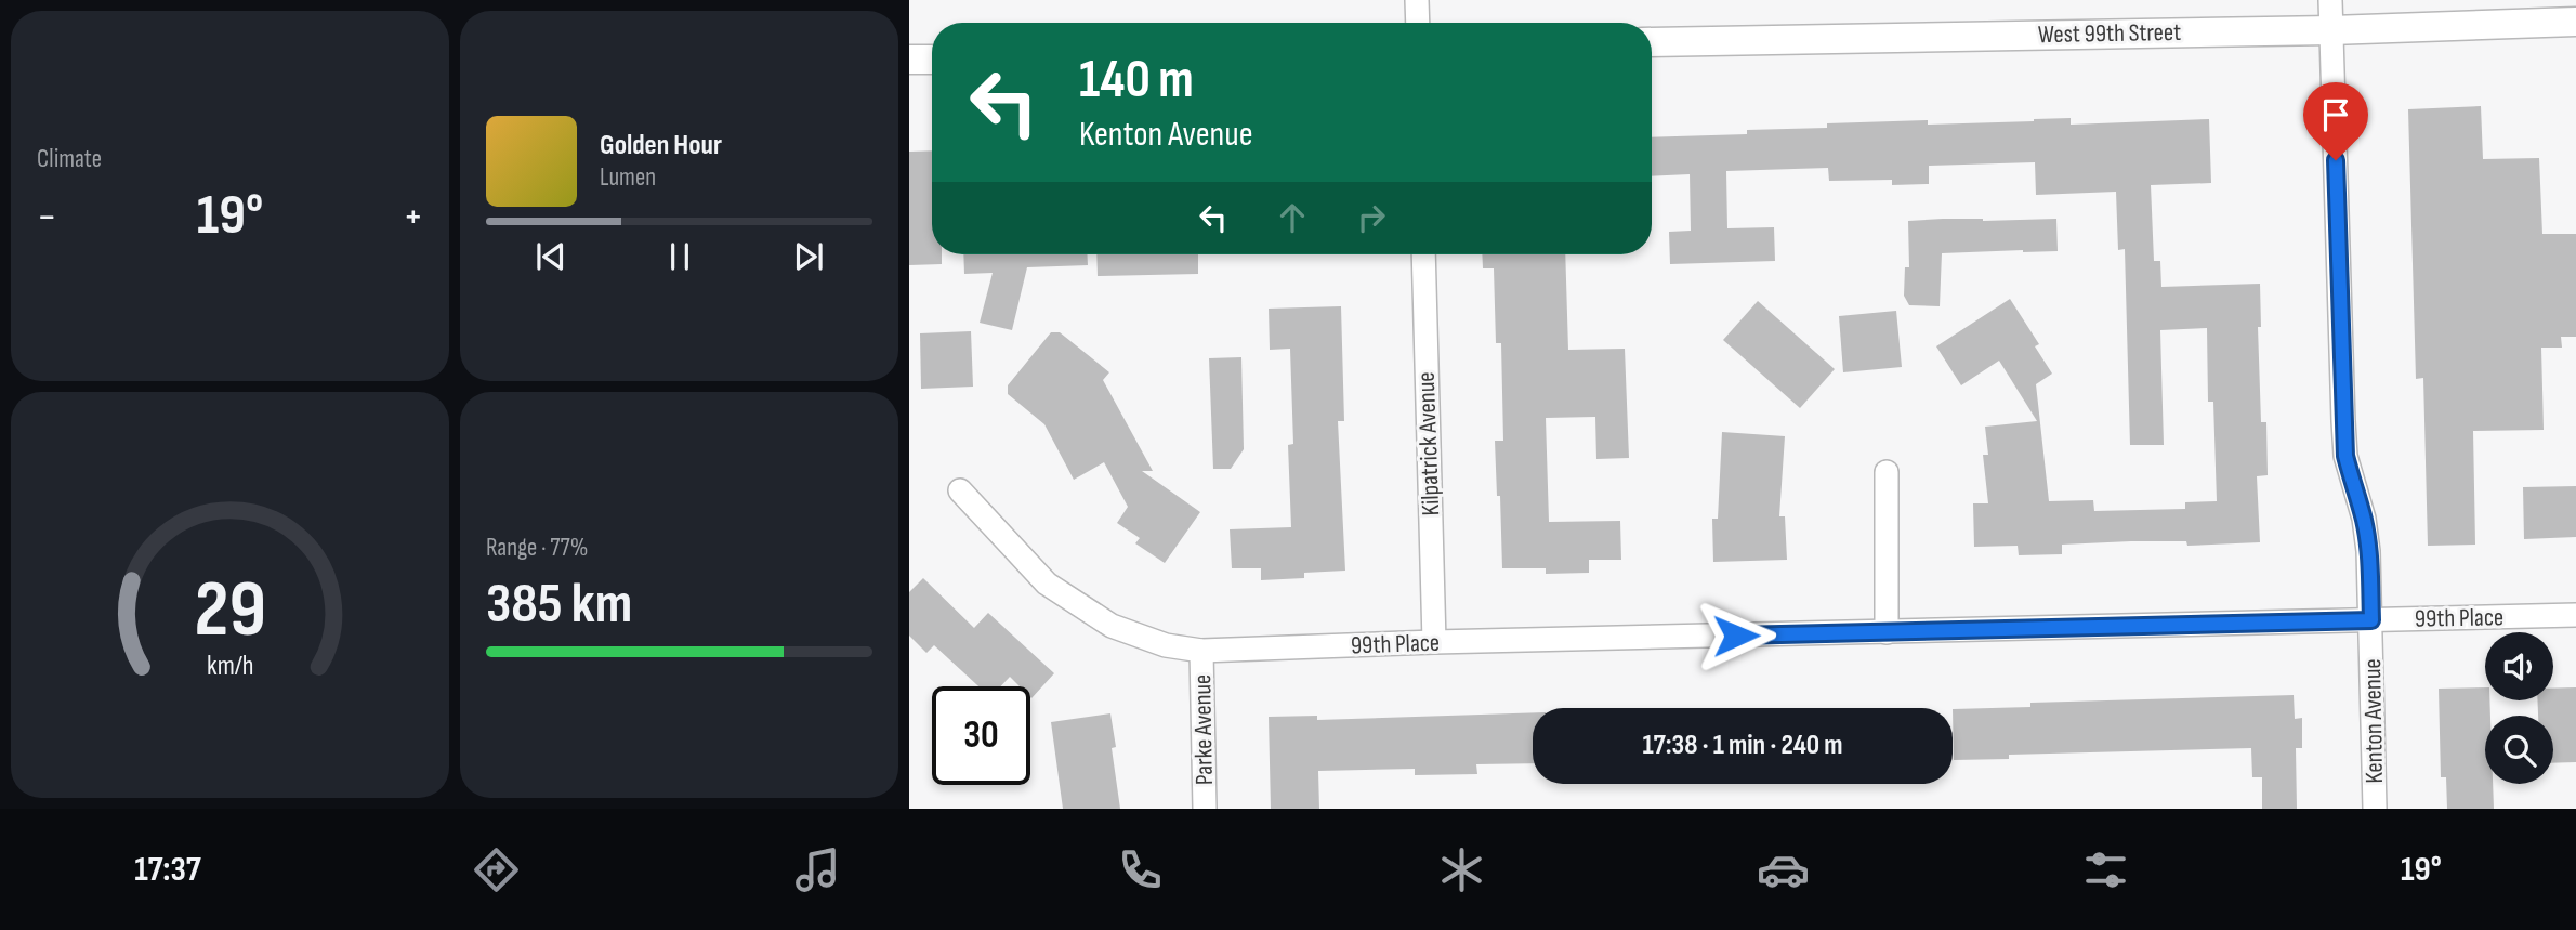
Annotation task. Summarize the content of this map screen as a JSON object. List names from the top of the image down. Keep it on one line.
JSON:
{"streets":{"street":["West 99th Street","Kilpatrick Avenue","99th Place","Kenton Avenue","Parke Avenue"]},"crossings":[["West 99th Street","Kenton Avenue"],["Kilpatrick Avenue","99th Place"],["99th Place","Kenton Avenue"],["99th Place","Parke Avenue"]],"page":{"tile":["Climate",["Range · 77%","385 km"]],"turn":["140 m","Kenton Avenue"],"song":["Golden Hour","Lumen"],"heat":["−","19°","+"],"limit":"30","trip":"17:38 · 1 min · 240 m","tabs":["17:37","19°"],"gauge":["29","km/h"]}}
